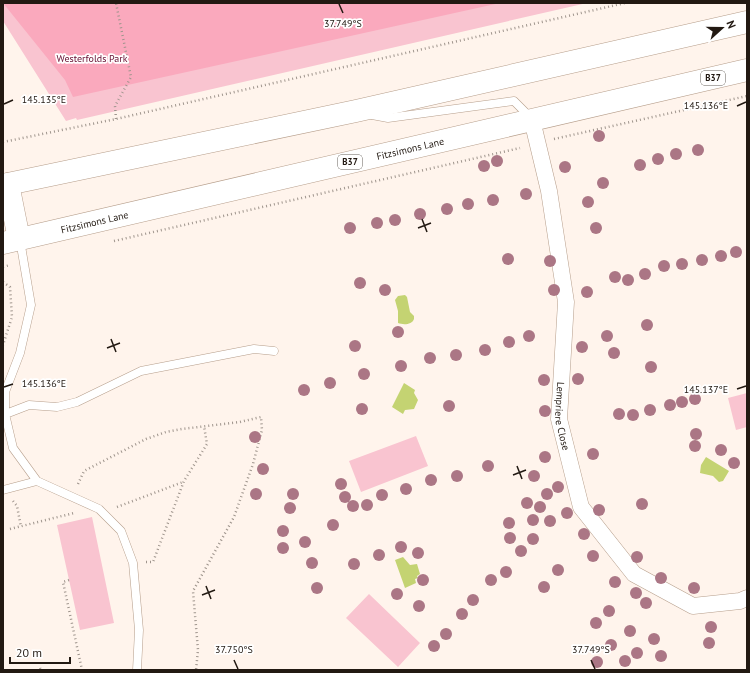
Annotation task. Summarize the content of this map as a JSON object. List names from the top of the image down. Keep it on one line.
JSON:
{"streets":{"main road":["B37","Fitzsimons Lane"],"street":["Lempriere Close"]},"crossings":[["Fitzsimons Lane","Lempriere Close"]],"parks":["Westerfolds Park"],"scale_bar":"20 m","north":"right","coordinates":["37.749°S","145.135°E","145.136°E","145.137°E","37.750°S"]}
